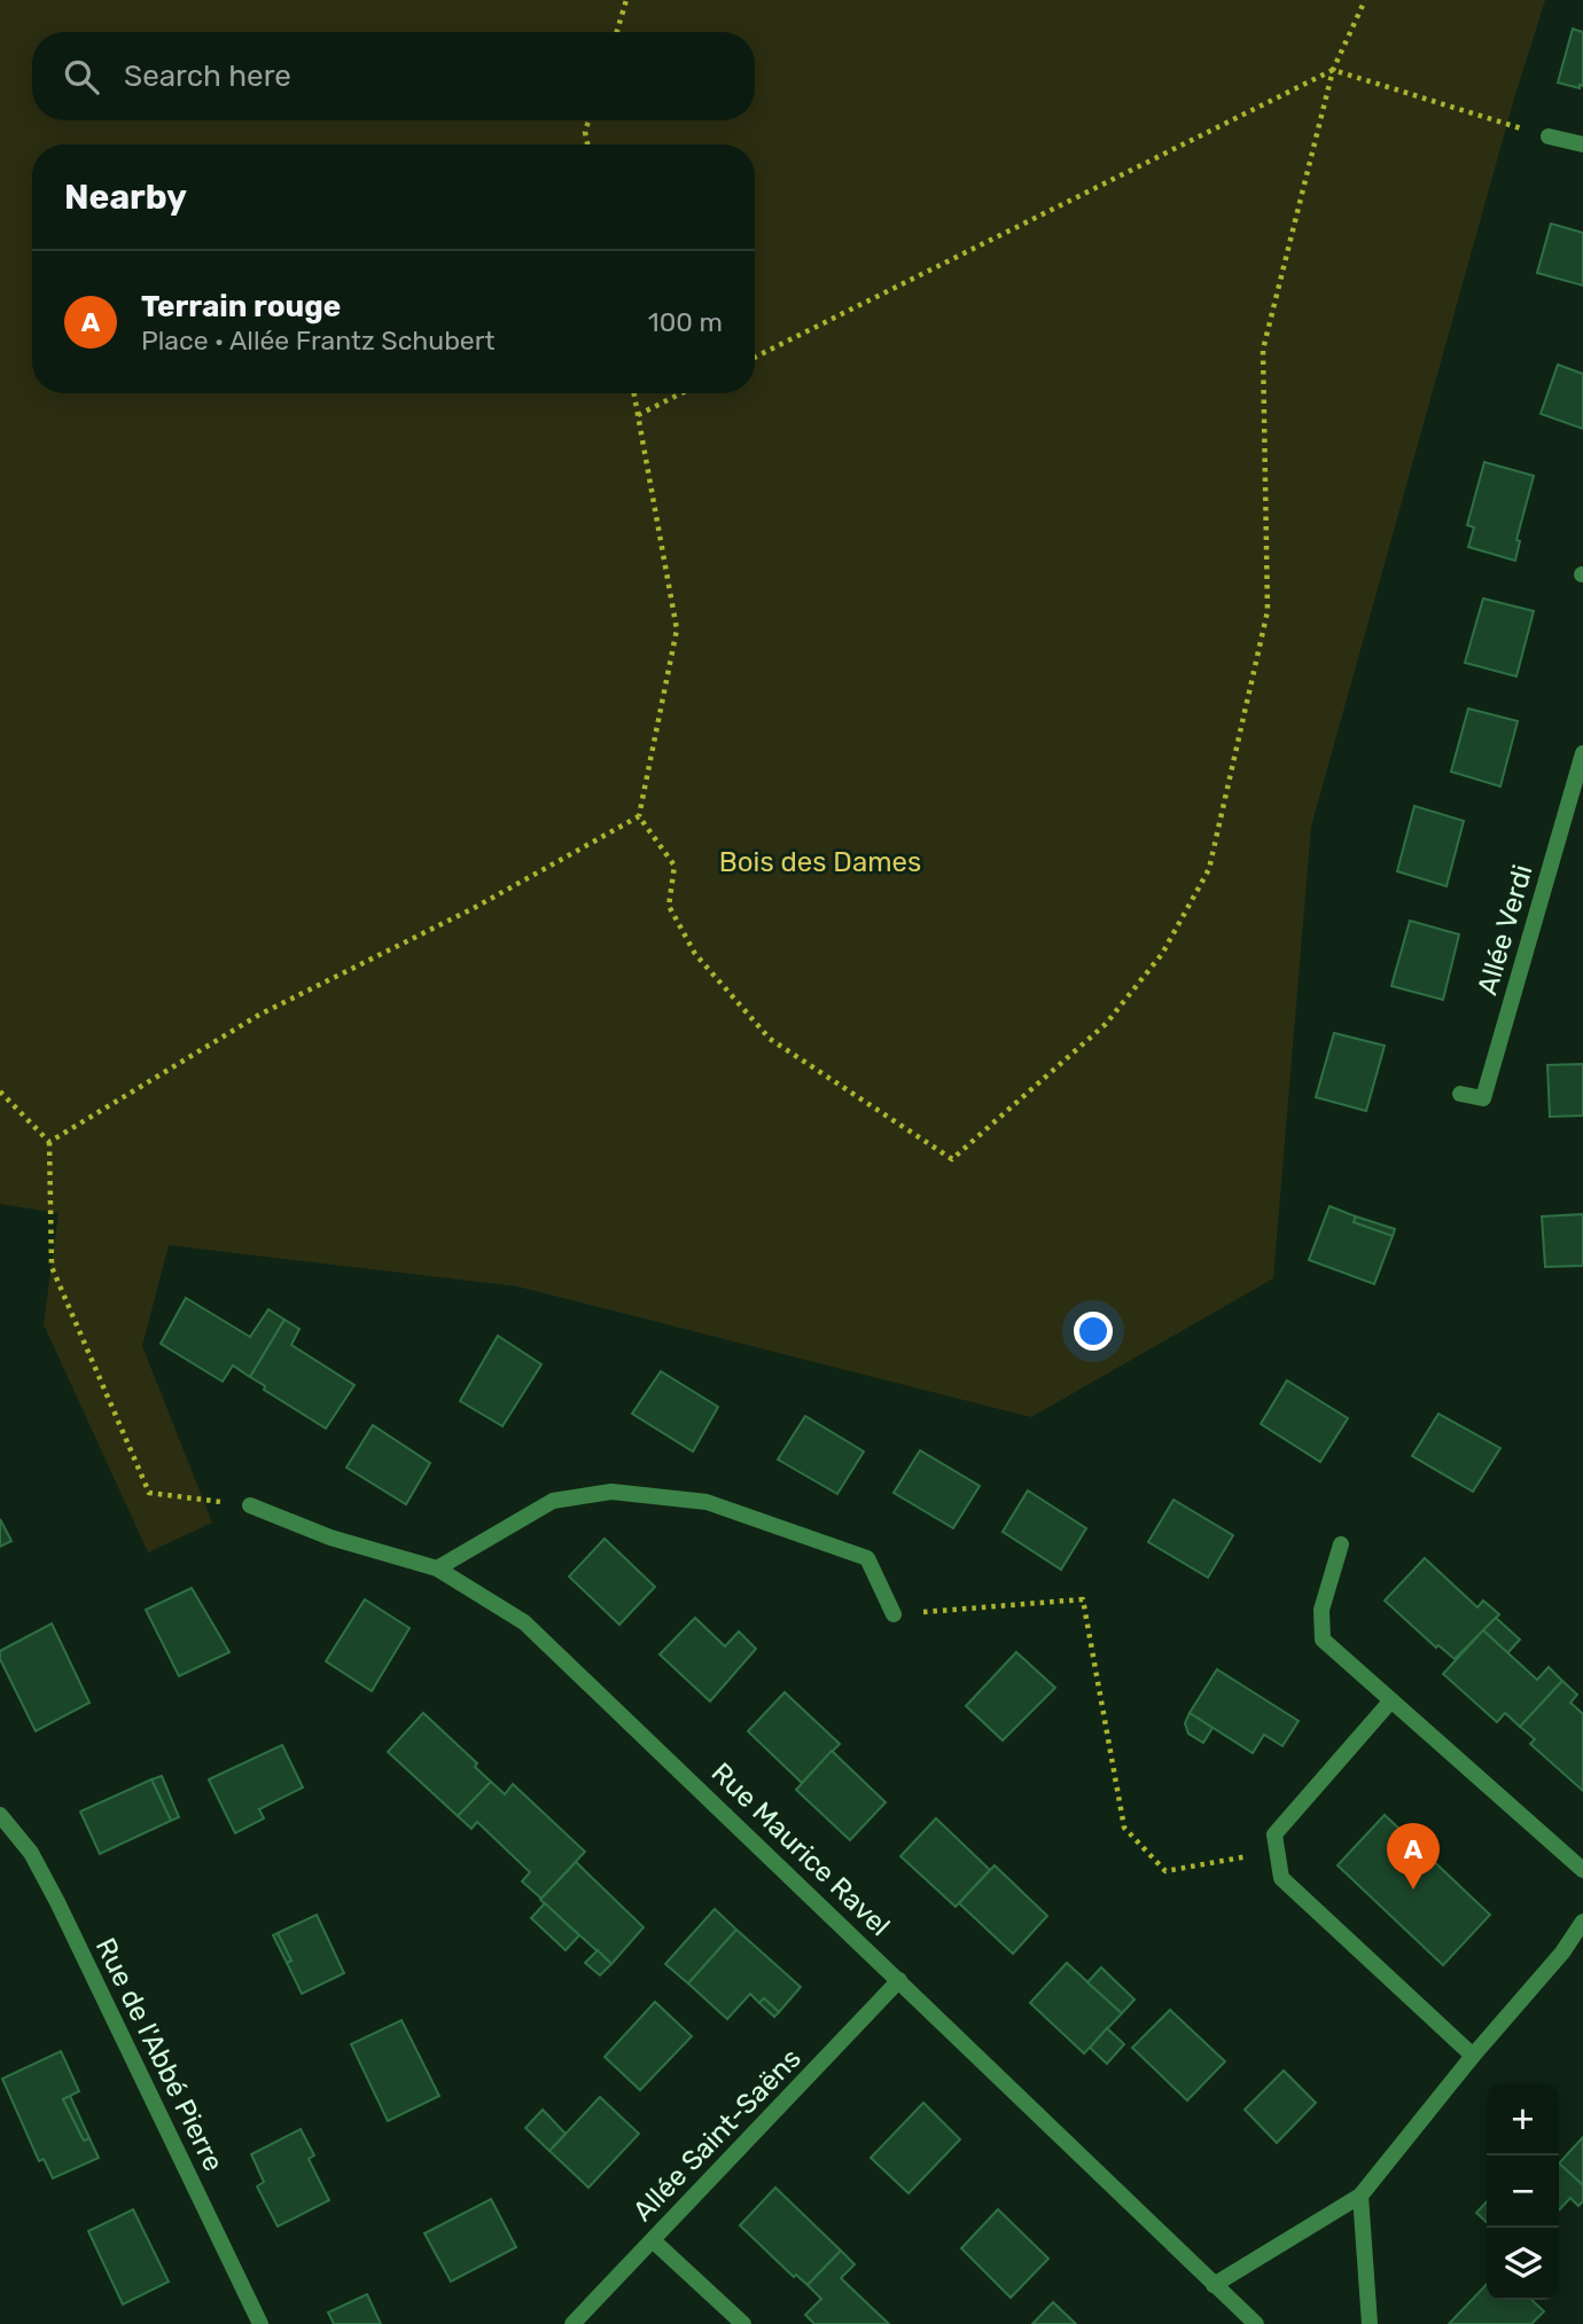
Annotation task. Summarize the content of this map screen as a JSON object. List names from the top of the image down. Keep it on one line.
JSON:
{"streets":{"street":["Allée Verdi","Rue Maurice Ravel","Rue de l'Abbé Pierre","Allée Saint-Saëns"]},"crossings":[["Rue Maurice Ravel","Allée Saint-Saëns"]],"parks":["Bois des Dames"],"page":{"search":"Search here","heading":"Nearby","list":[{"mark":"A","name":"Terrain rouge","note":"Place · Allée Frantz Schubert","value":"100 m"}],"pins":"A","map_buttons":["+","−"]}}
